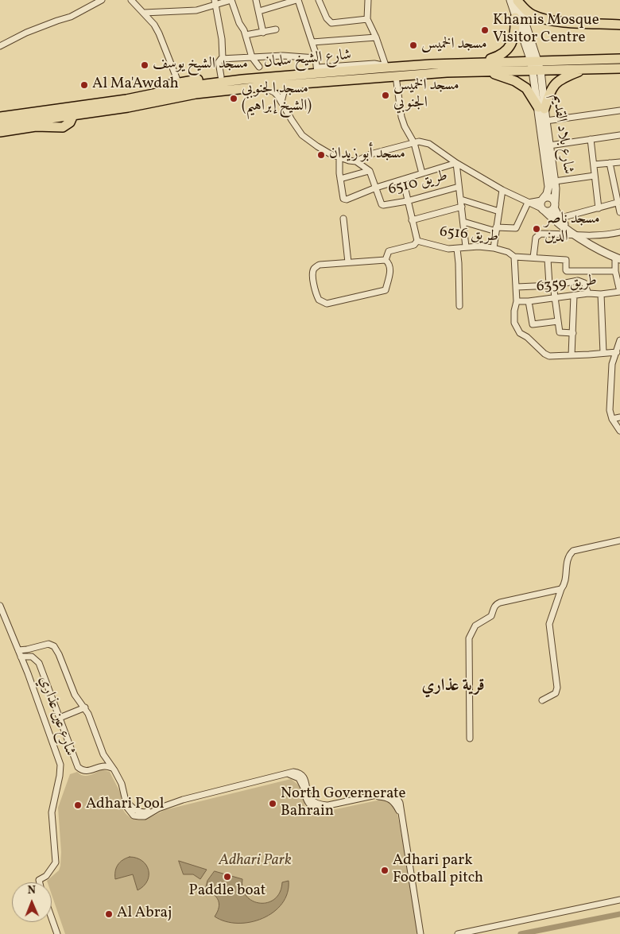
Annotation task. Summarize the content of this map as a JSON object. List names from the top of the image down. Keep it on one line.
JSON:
{"streets":{"main road":["شارع الشيخ سلمان"],"street":["شارع بلاد القديم","طريق 6510","طريق 6516","طريق 6359","شارع عين عذاري"]},"crossings":[["شارع الشيخ سلمان","شارع بلاد القديم"],["طريق 6510","طريق 6516"]],"districts":["قرية عذاري"],"parks":["Adhari Park"],"places":["Khamis Mosque Visitor Centre","مسجد الخميس","مسجد الشيخ يوسف","Al Ma'Awdah","مسجد الخميس الجنوبي","مسجد الجنوبي (الشيخ إبراهيم)","مسجد أبو زيدان","مسجد ناصر الدين","North Governerate Bahrain","Adhari Pool","Adhari park Football pitch","Paddle boat","Al Abraj"],"north":"top"}
